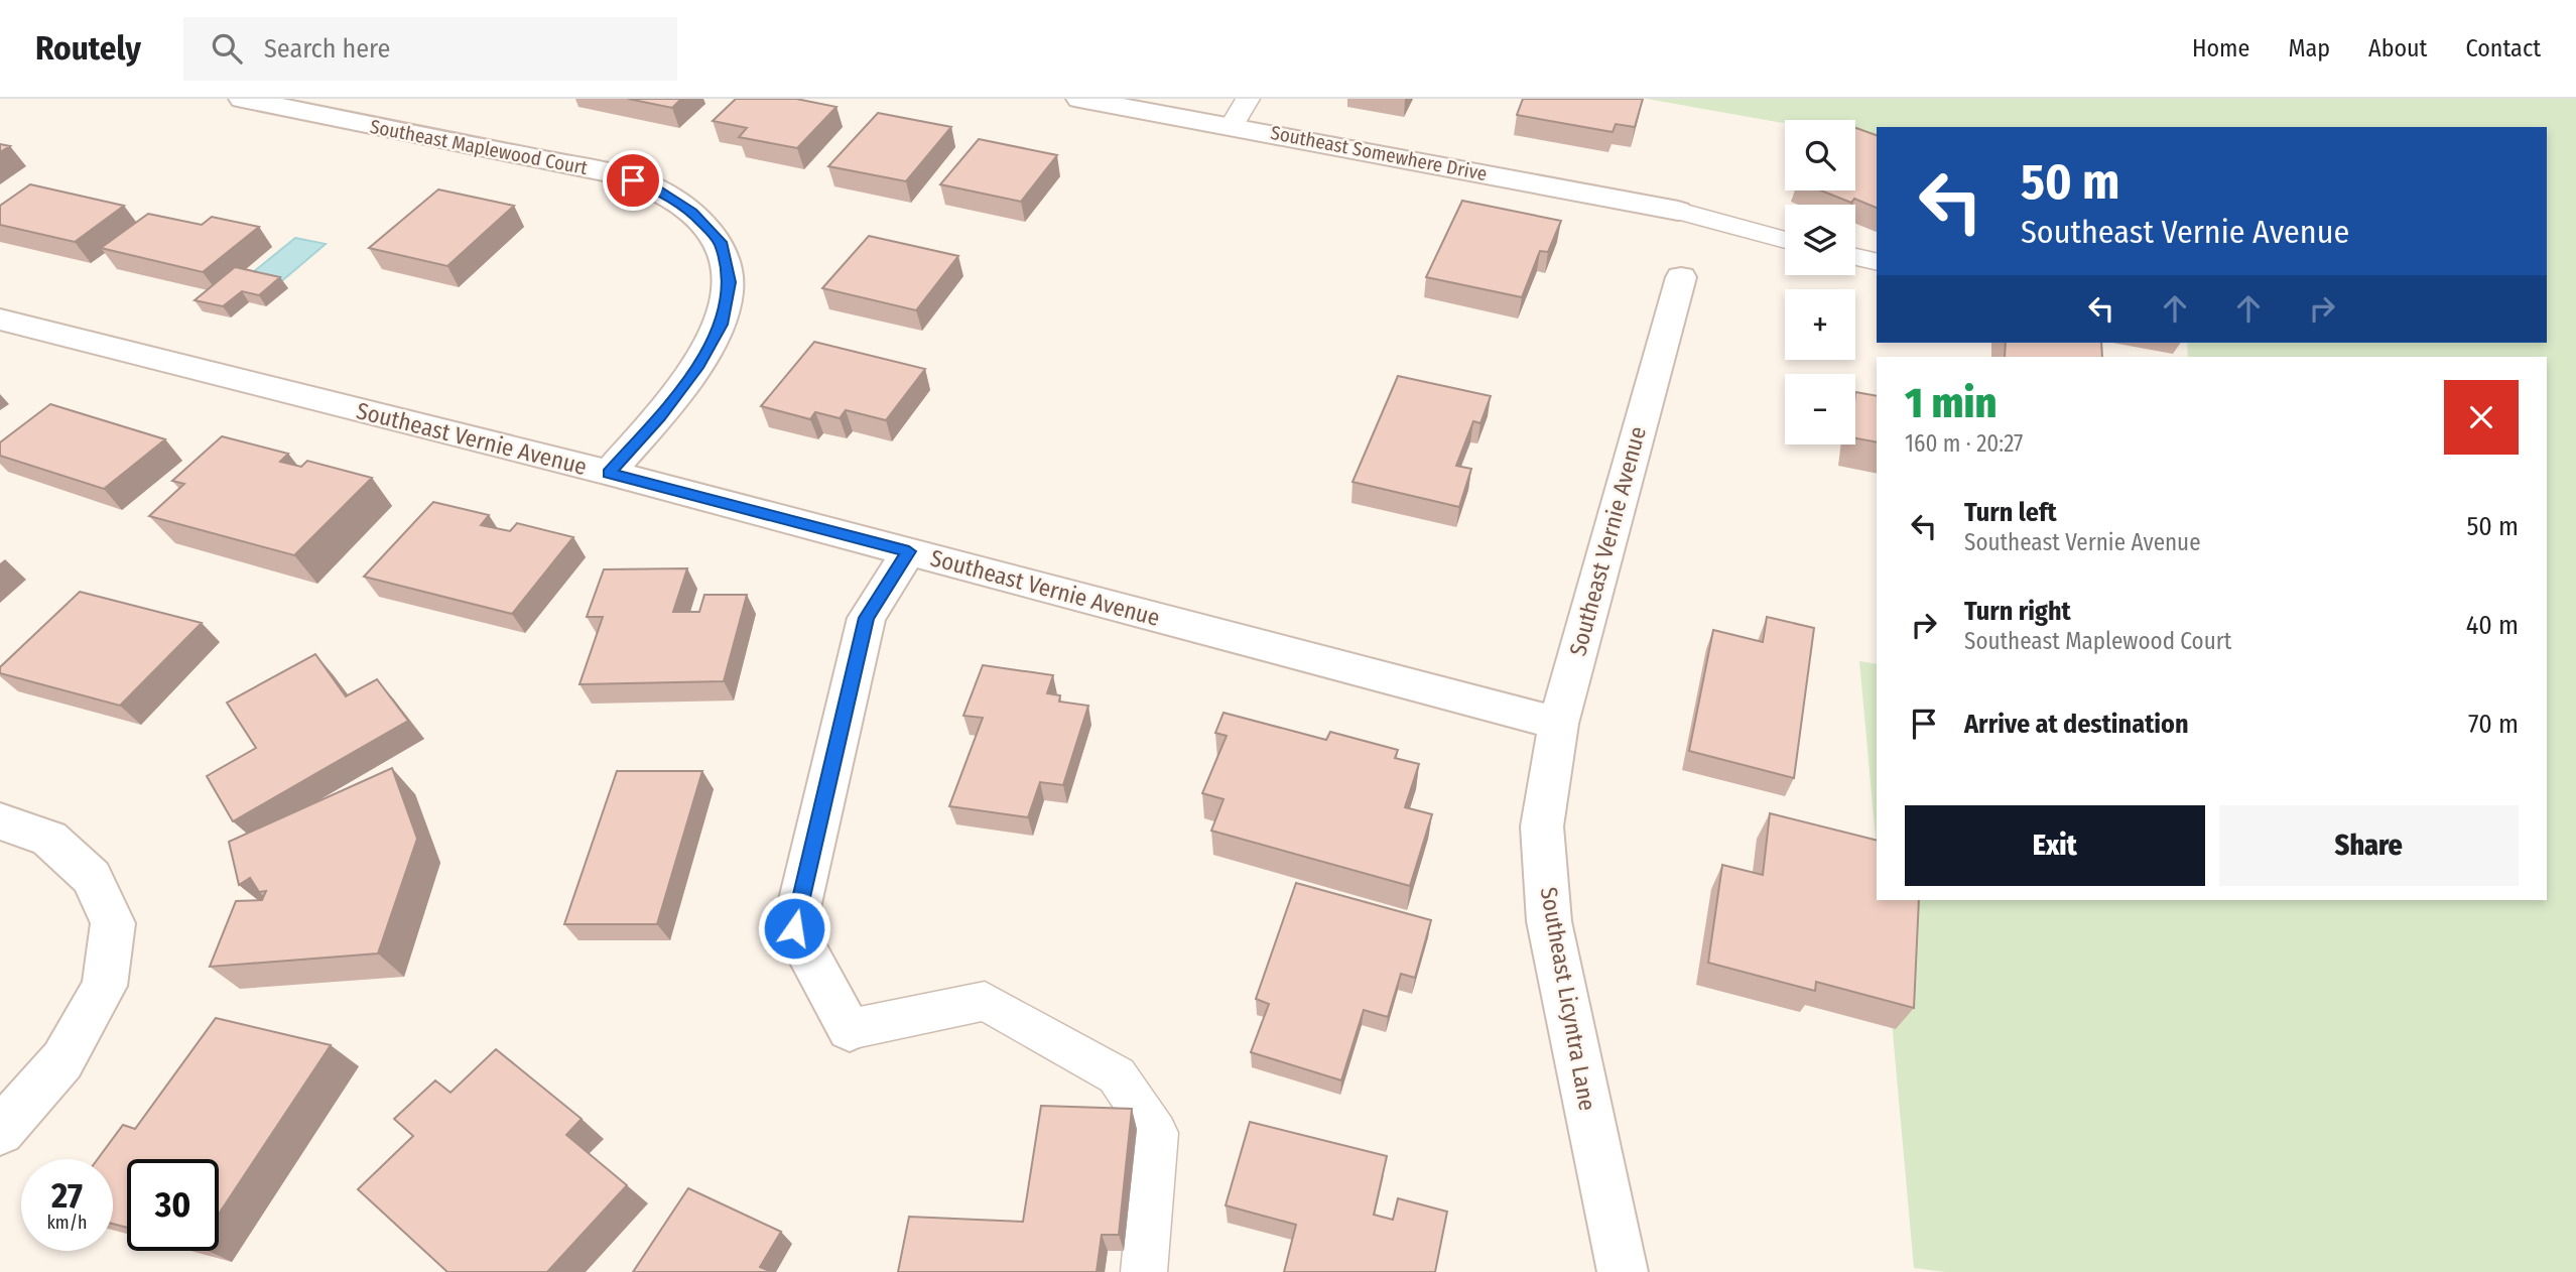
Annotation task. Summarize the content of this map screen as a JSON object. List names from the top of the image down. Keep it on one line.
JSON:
{"streets":{"street":["Southeast Maplewood Court","Southeast Somewhere Drive","Southeast Vernie Avenue","Southeast Licyntra Lane"]},"crossings":[["Southeast Maplewood Court","Southeast Vernie Avenue"],["Southeast Vernie Avenue","Southeast Licyntra Lane"]],"page":{"header":"Routely","search":"Search here","nav":["Home","Map","About","Contact"],"map_buttons":["+","−"],"turn":["50 m","Southeast Vernie Avenue"],"heading":["1 min","160 m · 20:27"],"list":[{"name":"Turn left","note":"Southeast Vernie Avenue","value":"50 m"},{"name":"Turn right","note":"Southeast Maplewood Court","value":"40 m"},{"name":"Arrive at destination","value":"70 m"}],"buttons":["Exit","Share"],"speed":"27 km/h","limit":"30"}}
